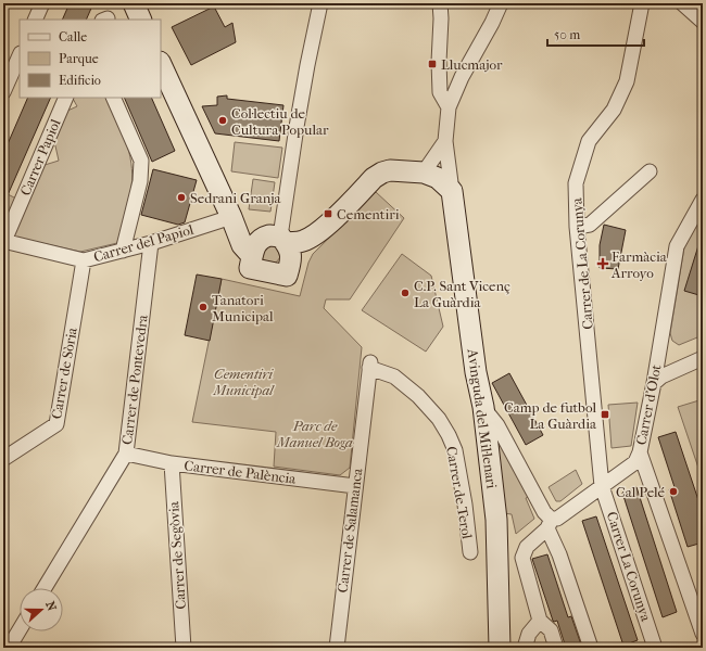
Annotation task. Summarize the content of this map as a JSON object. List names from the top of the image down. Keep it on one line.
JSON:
{"streets":{"street":["Carrer Papiol","Carrer del Papiol","Carrer de La Corunya","Carrer de Sòria","Carrer de Pontevedra","Carrer d'Olot","Avinguda del Mil·lenari","Carrer de Palència","Carrer de Terol","Carrer de Salamanca","Carrer de Segòvia","Carrer La Corunya"]},"crossings":[["Carrer Papiol","Carrer del Papiol"],["Carrer del Papiol","Carrer de Sòria"],["Carrer del Papiol","Carrer de Pontevedra"],["Carrer de La Corunya","Carrer La Corunya"],["Carrer de Pontevedra","Carrer de Palència"],["Carrer de Palència","Carrer de Salamanca"],["Carrer de Palència","Carrer de Segòvia"],["Carrer de Terol","Carrer de Salamanca"]],"parks":["Cementiri Municipal","Parc de Manuel Boga"],"places":{"transit":["Llucmajor","Cementiri","Camp de futbol La Guàrdia"],"other":["Col·lectiu de Cultura Popular","Sedrani Granja","C.P. Sant Vicenç La Guàrdia","Tanatori Municipal","Cal Pelé"],"health":["Farmàcia Arroyo"]},"legend":["Calle","Parque","Edificio"],"scale_bar":"50 m","north":"right"}
